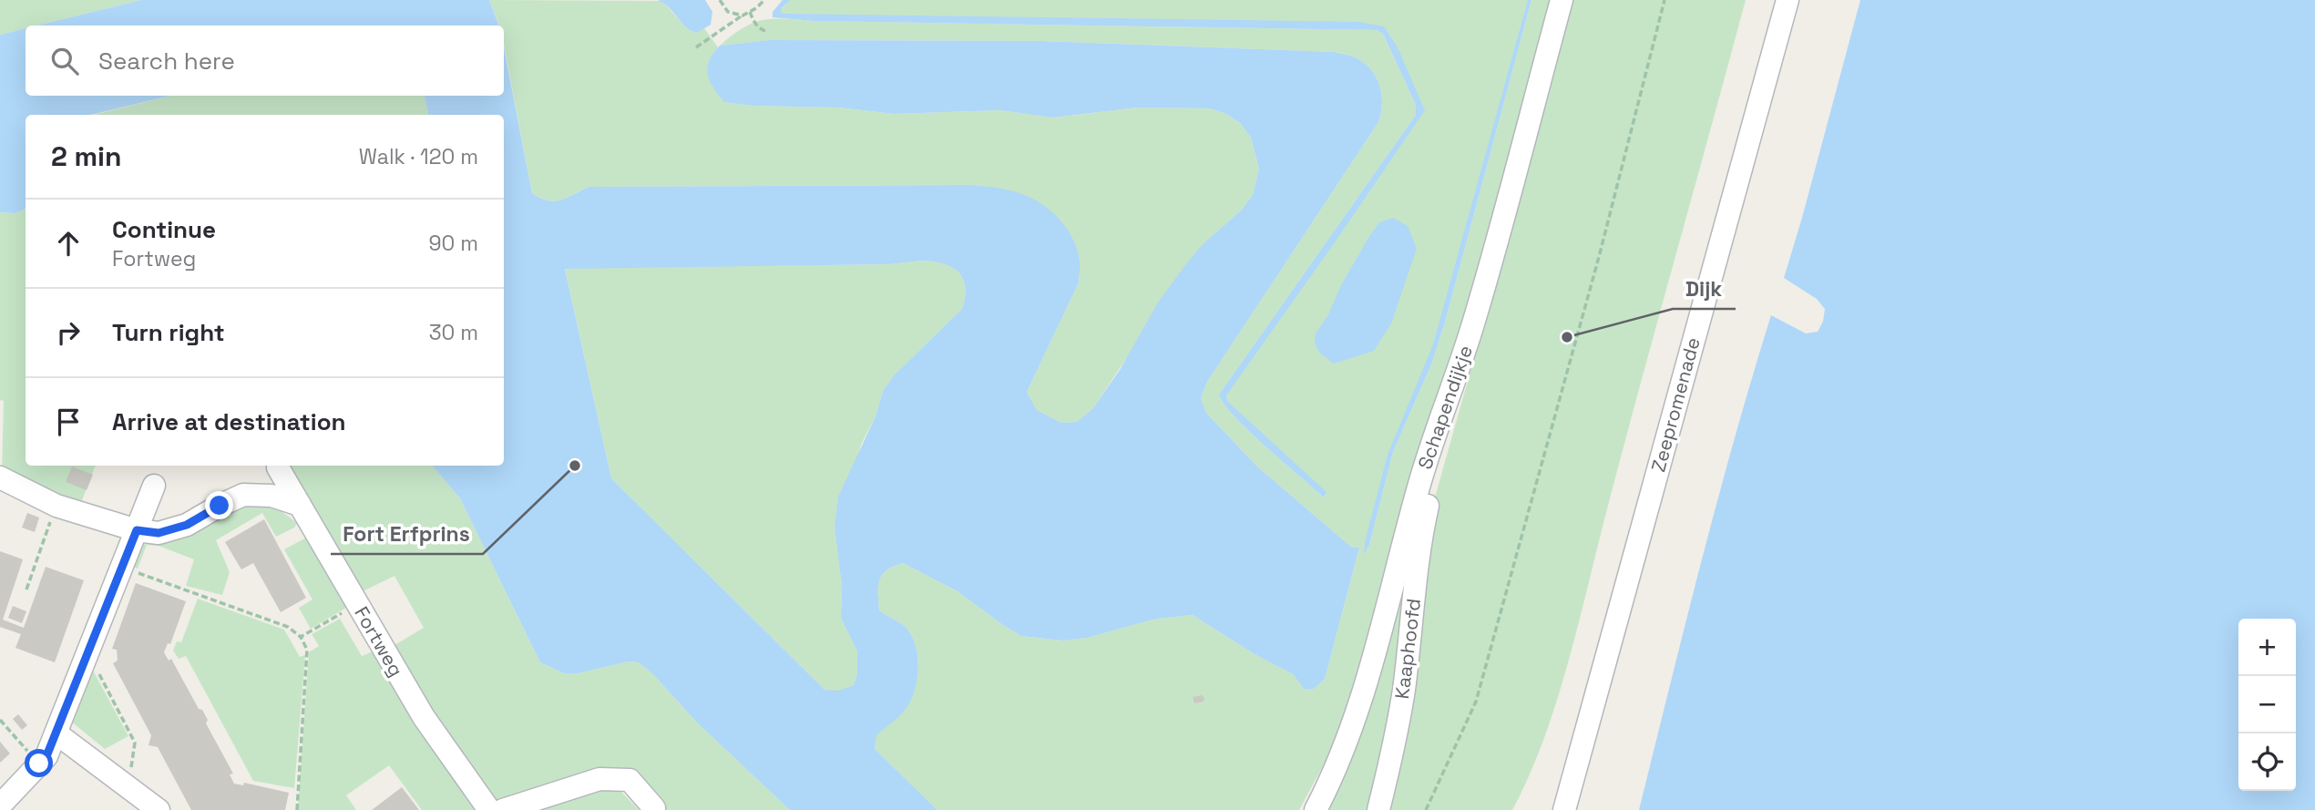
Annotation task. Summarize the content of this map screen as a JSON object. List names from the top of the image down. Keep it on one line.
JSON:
{"streets":{"street":["Zeepromenade","Schapendijkje","Fortweg","Kaaphoofd"]},"crossings":[["Schapendijkje","Kaaphoofd"]],"places":["Dijk","Fort Erfprins"],"page":{"search":"Search here","heading":["2 min","Walk · 120 m"],"list":[["Continue","Fortweg","90 m"],["Turn right","30 m"],"Arrive at destination"],"map_buttons":["+","−"]}}
